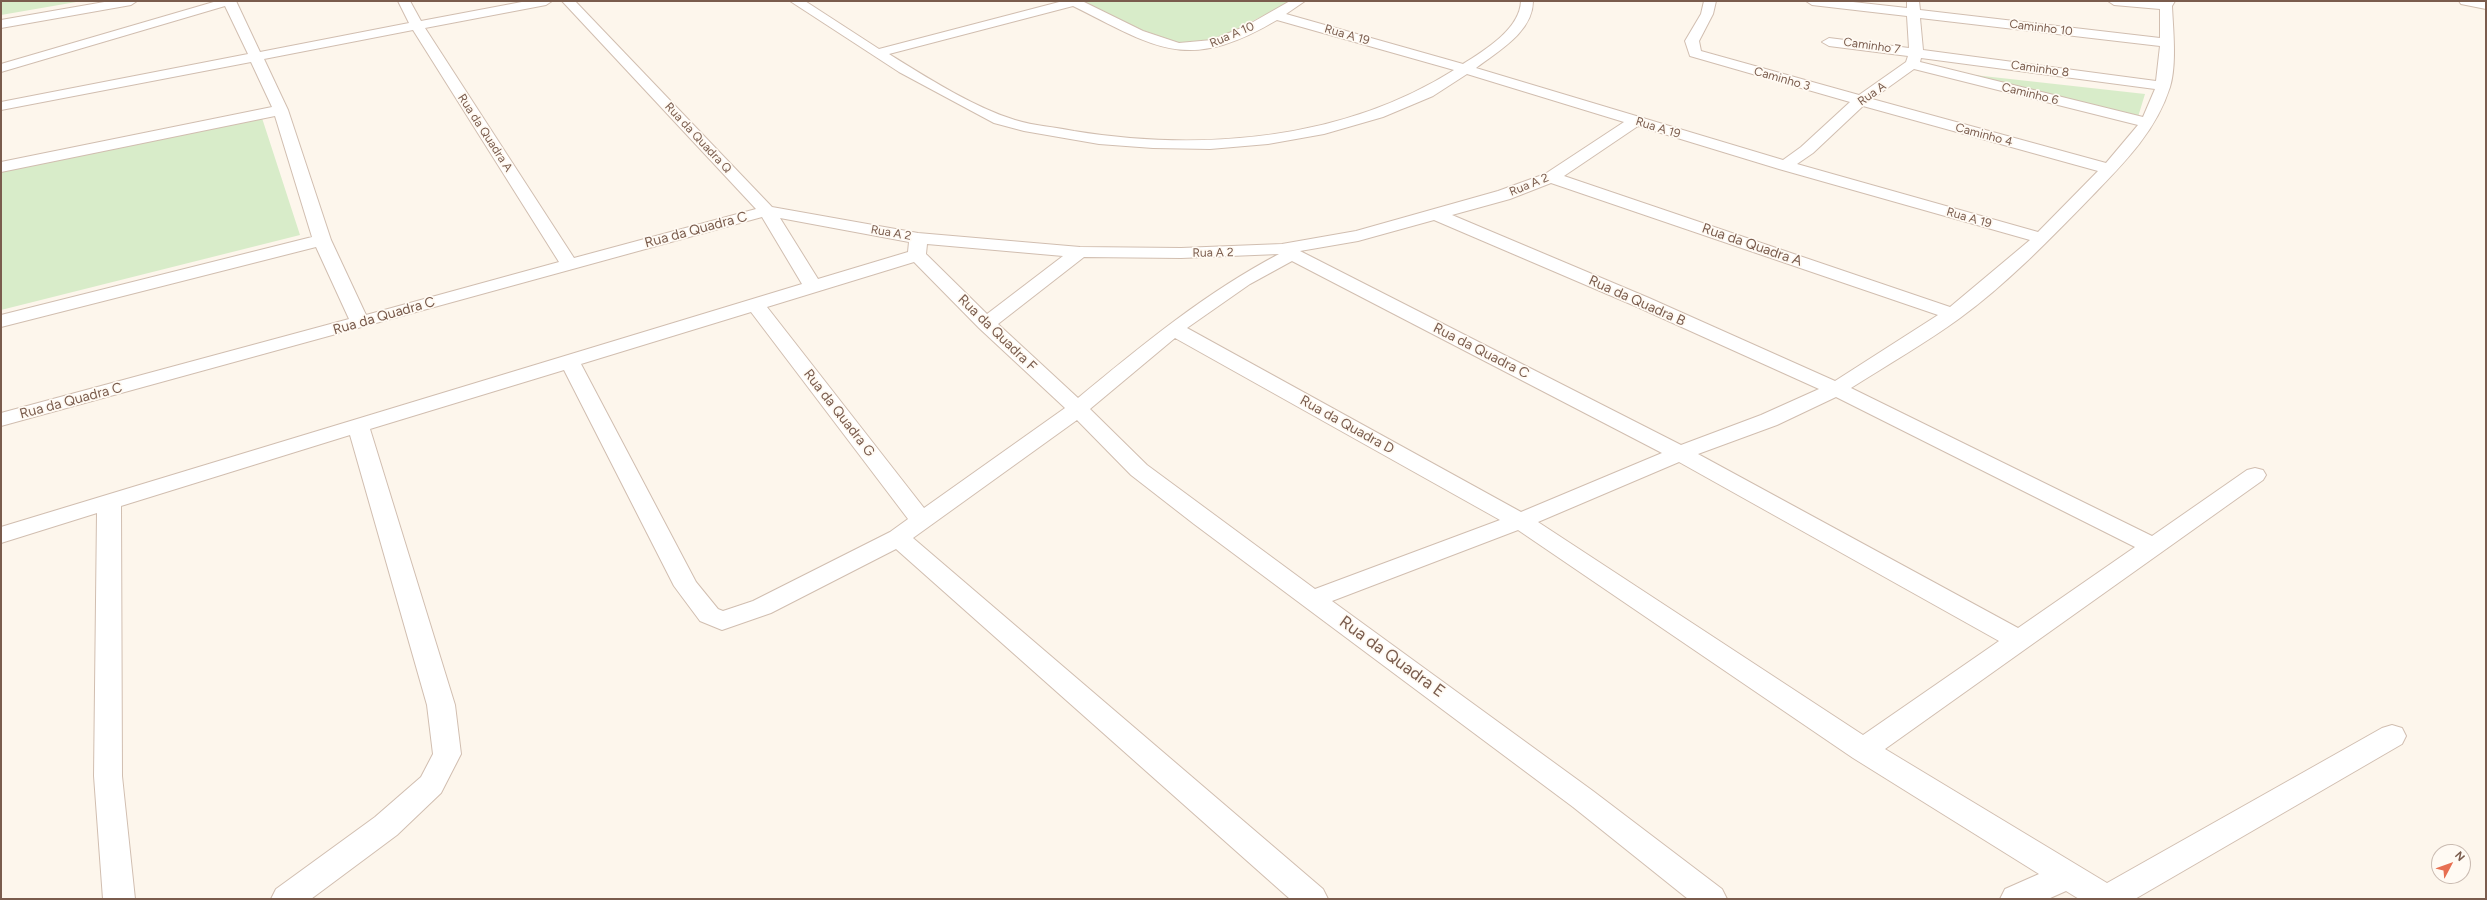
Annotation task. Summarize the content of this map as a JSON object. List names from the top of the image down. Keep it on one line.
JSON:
{"streets":{"street":["Caminho 10","Rua A 10","Rua A 19","Caminho 8","Caminho 3","Rua A","Caminho 6","Rua da Quadra A","Caminho 4","Rua da Quadra Q","Rua A 2","Rua da Quadra C","Rua da Quadra B","Rua da Quadra F","Rua da Quadra G","Rua da Quadra D","Rua da Quadra E"]},"crossings":[["Rua A 10","Rua A 19"],["Rua A 19","Rua A"],["Rua A 19","Rua A 2"],["Caminho 8","Rua A"],["Caminho 8","Caminho 6"],["Caminho 3","Rua A"],["Caminho 3","Caminho 4"],["Rua A","Caminho 6"],["Rua A","Caminho 4"],["Rua da Quadra A","Rua A 2"],["Rua da Quadra A","Rua da Quadra C"],["Rua da Quadra Q","Rua A 2"],["Rua da Quadra Q","Rua da Quadra C"],["Rua A 2","Rua da Quadra C"],["Rua A 2","Rua da Quadra B"],["Rua A 2","Rua da Quadra F"],["Rua da Quadra F","Rua da Quadra E"]],"north":"top right"}
